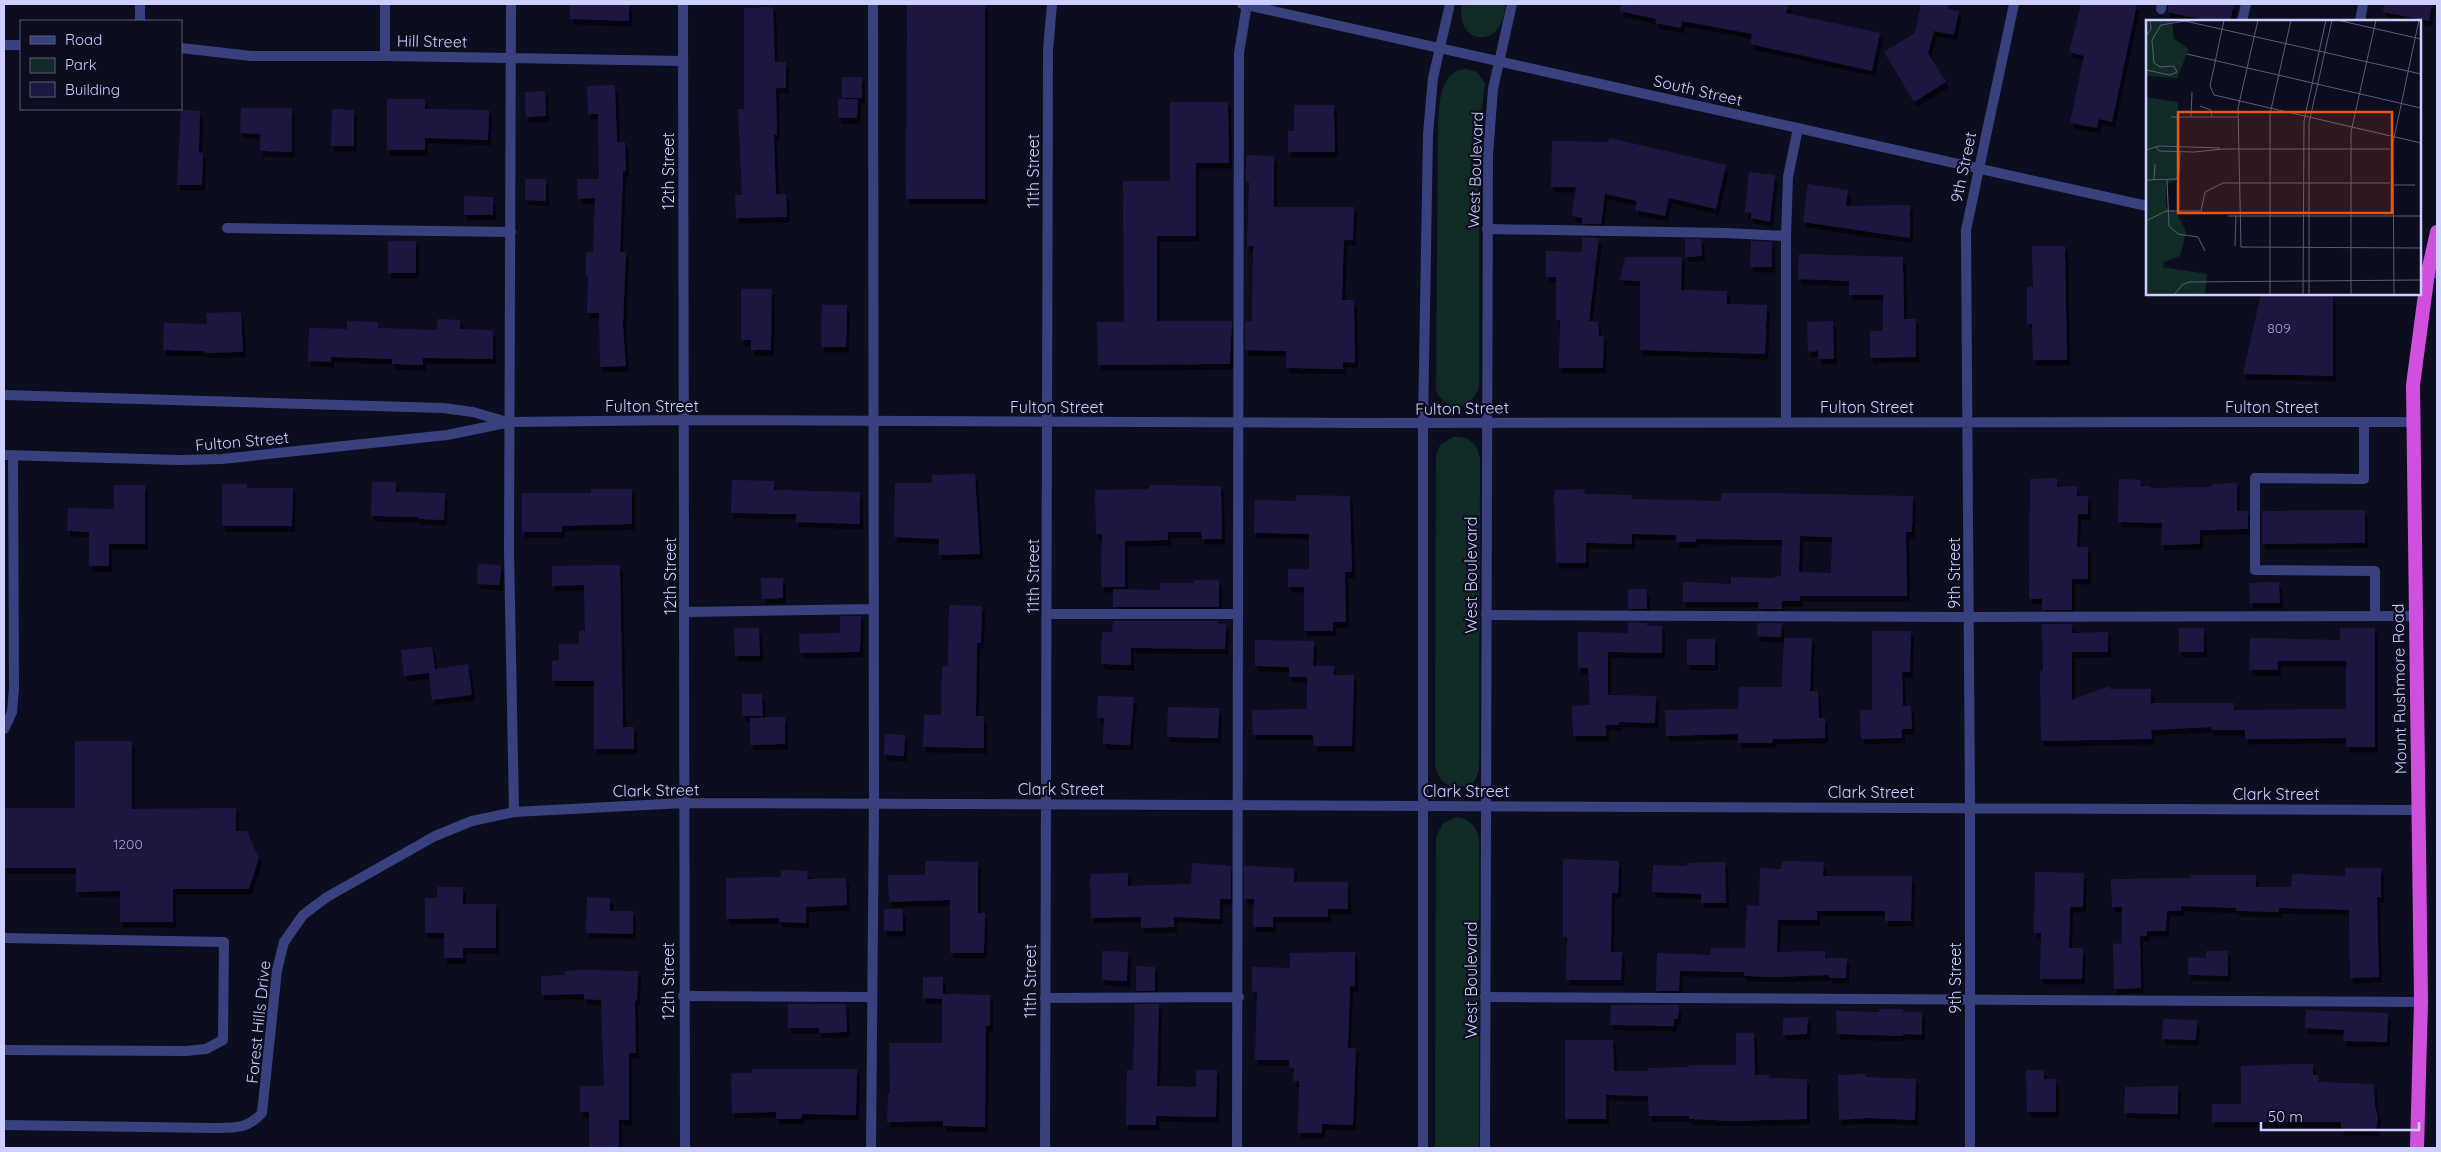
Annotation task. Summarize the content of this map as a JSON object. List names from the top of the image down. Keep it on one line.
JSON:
{"streets":{"highway":["Mount Rushmore Road"],"street":["Hill Street","South Street","9th Street","West Boulevard","12th Street","11th Street","Fulton Street","Clark Street","Forest Hills Drive"]},"crossings":[["Hill Street","12th Street"],["South Street","9th Street"],["South Street","West Boulevard"],["9th Street","Fulton Street"],["9th Street","Clark Street"],["West Boulevard","Fulton Street"],["West Boulevard","Clark Street"],["12th Street","Fulton Street"],["12th Street","Clark Street"],["11th Street","Fulton Street"],["11th Street","Clark Street"],["Fulton Street","Mount Rushmore Road"],["Mount Rushmore Road","Clark Street"],["Clark Street","Forest Hills Drive"]],"house_numbers":["809","1200"],"legend":["Road","Park","Building"],"scale_bar":"50 m"}
